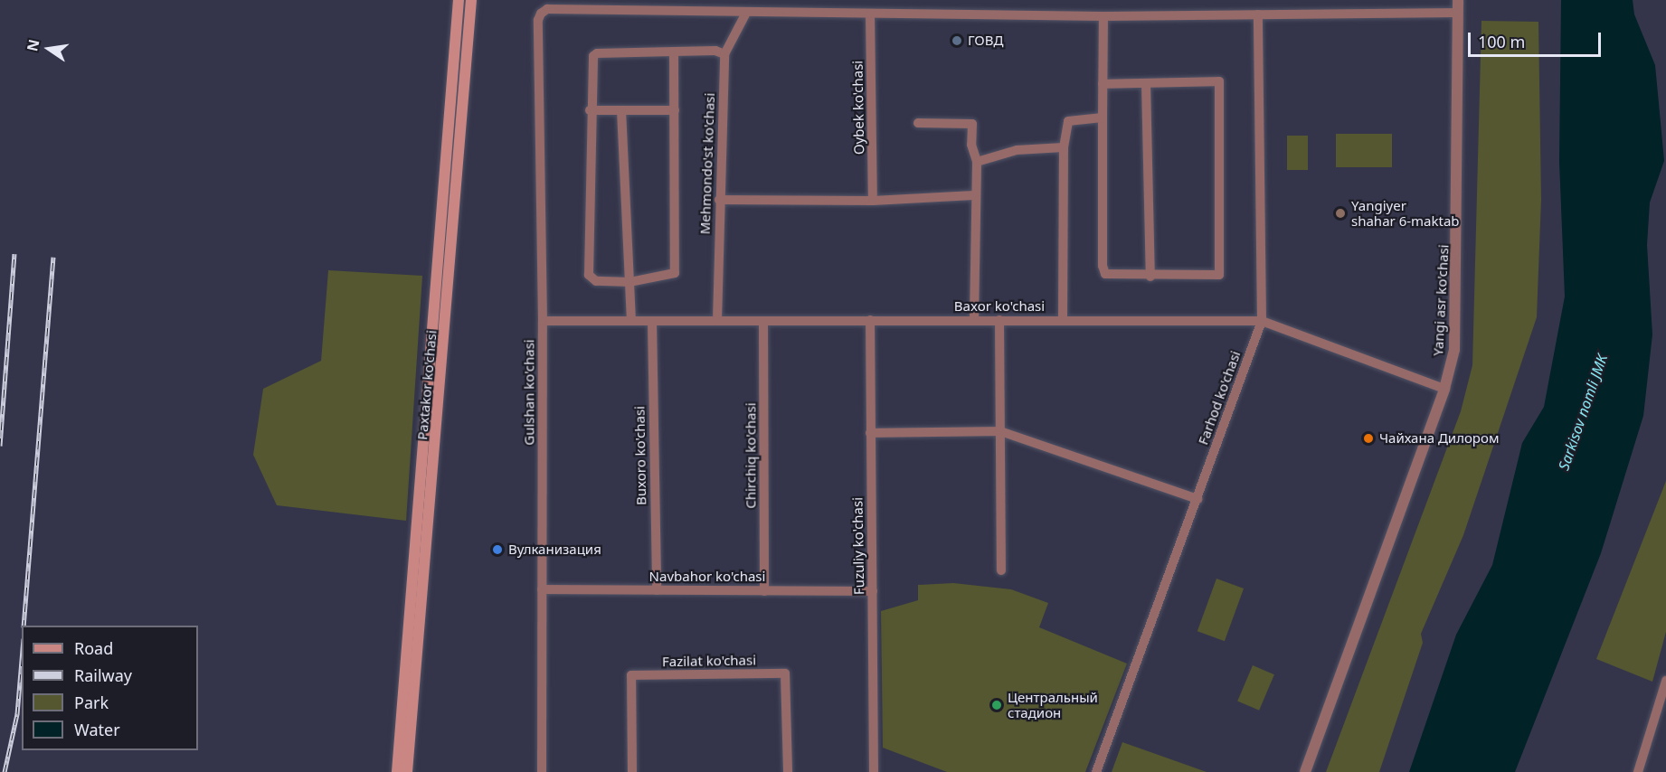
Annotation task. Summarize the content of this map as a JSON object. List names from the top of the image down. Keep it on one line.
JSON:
{"streets":{"main road":["Paxtakor ko'chasi"],"street":["Oybek ko'chasi","Mehmondo'st ko'chasi","Yangi asr ko'chasi","Baxor ko'chasi","Gulshan ko'chasi","Farhod ko'chasi","Buxoro ko'chasi","Chirchiq ko'chasi","Fuzuliy ko'chasi","Navbahor ko'chasi","Fazilat ko'chasi"]},"crossings":[["Mehmondo'st ko'chasi","Baxor ko'chasi"],["Mehmondo'st ko'chasi","Gulshan ko'chasi"],["Yangi asr ko'chasi","Baxor ko'chasi"],["Baxor ko'chasi","Gulshan ko'chasi"],["Baxor ko'chasi","Farhod ko'chasi"],["Baxor ko'chasi","Buxoro ko'chasi"],["Baxor ko'chasi","Chirchiq ko'chasi"],["Baxor ko'chasi","Fuzuliy ko'chasi"],["Gulshan ko'chasi","Navbahor ko'chasi"],["Buxoro ko'chasi","Navbahor ko'chasi"],["Chirchiq ko'chasi","Navbahor ko'chasi"],["Fuzuliy ko'chasi","Navbahor ko'chasi"]],"water":["Sarkisov nomli JMK"],"places":["ГОВД","Yangiyer shahar 6-maktab","Чайхана Дилором","Вулканизация","Центральный стадион"],"legend":["Road","Railway","Park","Water"],"scale_bar":"100 m","north":"left"}
